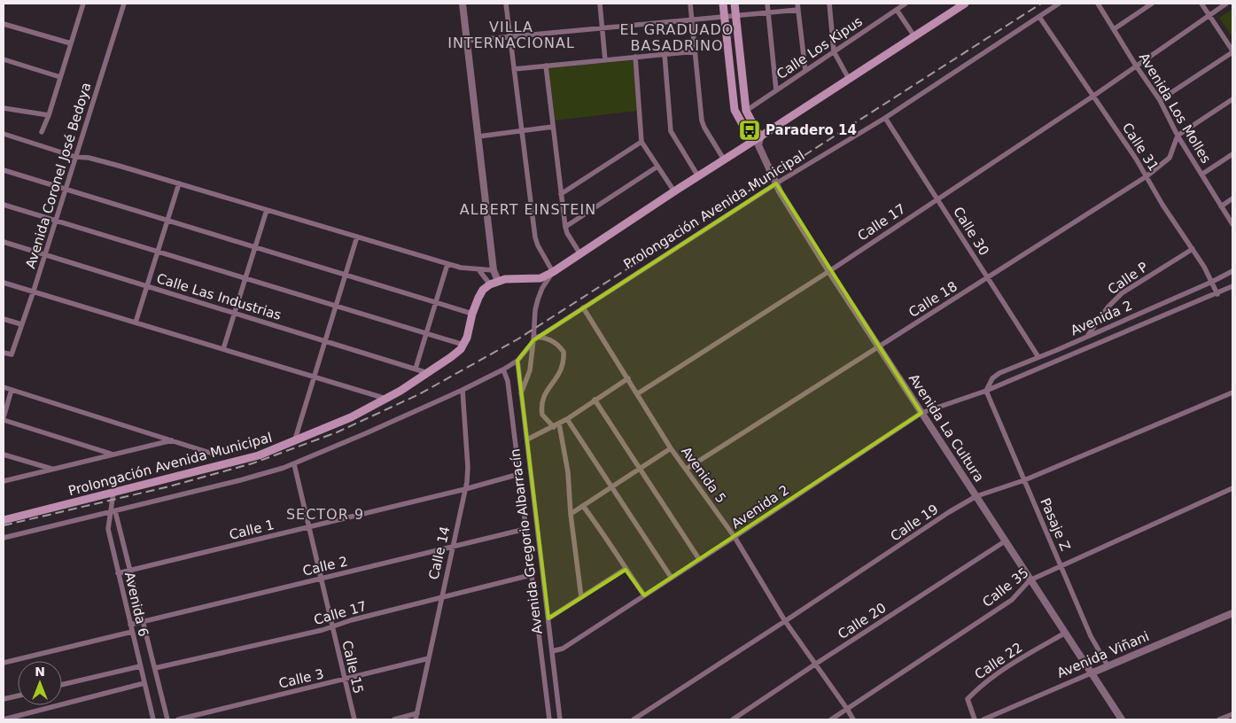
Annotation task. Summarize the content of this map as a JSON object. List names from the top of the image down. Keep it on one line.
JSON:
{"streets":{"main road":["Prolongación Avenida Municipal","Avenida La Cultura"],"street":["Calle Los Kipus","Avenida Los Molles","Calle 31","Avenida Coronel José Bedoya","Calle 17","Calle 30","Calle P","Calle Las Industrias","Calle 18","Avenida 2","Avenida 5","Calle 19","Pasaje Z","Calle 1","Avenida Gregorio Albarracín","Calle 14","Calle 2","Calle 35","Avenida 6","Calle 20","Avenida Viñani","Calle 22","Calle 15","Calle 3"]},"crossings":[["Avenida Los Molles","Calle 17"],["Avenida Los Molles","Calle 18"],["Calle 31","Prolongación Avenida Municipal"],["Calle 31","Calle 17"],["Calle 31","Calle P"],["Calle 31","Calle 18"],["Calle 31","Avenida 2"],["Avenida Coronel José Bedoya","Calle Las Industrias"],["Prolongación Avenida Municipal","Calle 30"],["Prolongación Avenida Municipal","Calle Las Industrias"],["Prolongación Avenida Municipal","Avenida La Cultura"],["Prolongación Avenida Municipal","Avenida 5"],["Prolongación Avenida Municipal","Avenida Gregorio Albarracín"],["Prolongación Avenida Municipal","Avenida 6"],["Calle 17","Calle 30"],["Calle 17","Avenida La Cultura"],["Calle 17","Avenida 5"],["Calle 17","Avenida Gregorio Albarracín"],["Calle 17","Calle 14"],["Calle 17","Avenida 6"],["Calle 17","Calle 15"],["Calle 30","Calle 18"],["Calle 30","Avenida 2"],["Calle P","Avenida 2"],["Calle 18","Avenida La Cultura"],["Calle 18","Avenida 5"],["Avenida 2","Avenida La Cultura"],["Avenida 2","Avenida 5"],["Avenida 2","Pasaje Z"],["Avenida 2","Avenida Gregorio Albarracín"],["Avenida La Cultura","Calle 19"],["Avenida La Cultura","Calle 35"],["Avenida La Cultura","Calle 20"],["Avenida La Cultura","Avenida Viñani"],["Avenida La Cultura","Calle 22"],["Avenida 5","Calle 19"],["Avenida 5","Calle 35"],["Avenida 5","Calle 20"],["Calle 19","Pasaje Z"],["Pasaje Z","Calle 35"],["Pasaje Z","Avenida Viñani"],["Calle 1","Avenida Gregorio Albarracín"],["Calle 1","Calle 14"],["Calle 1","Avenida 6"],["Calle 1","Calle 15"],["Avenida Gregorio Albarracín","Calle 2"],["Calle 14","Calle 2"],["Calle 14","Calle 3"],["Calle 2","Avenida 6"],["Calle 2","Calle 15"],["Calle 15","Calle 3"]],"districts":["VILLA INTERNACIONAL","EL GRADUADO BASADRINO","ALBERT EINSTEIN","SECTOR 9"],"places":{"bus stop":["Paradero 14"]},"north":"top"}
